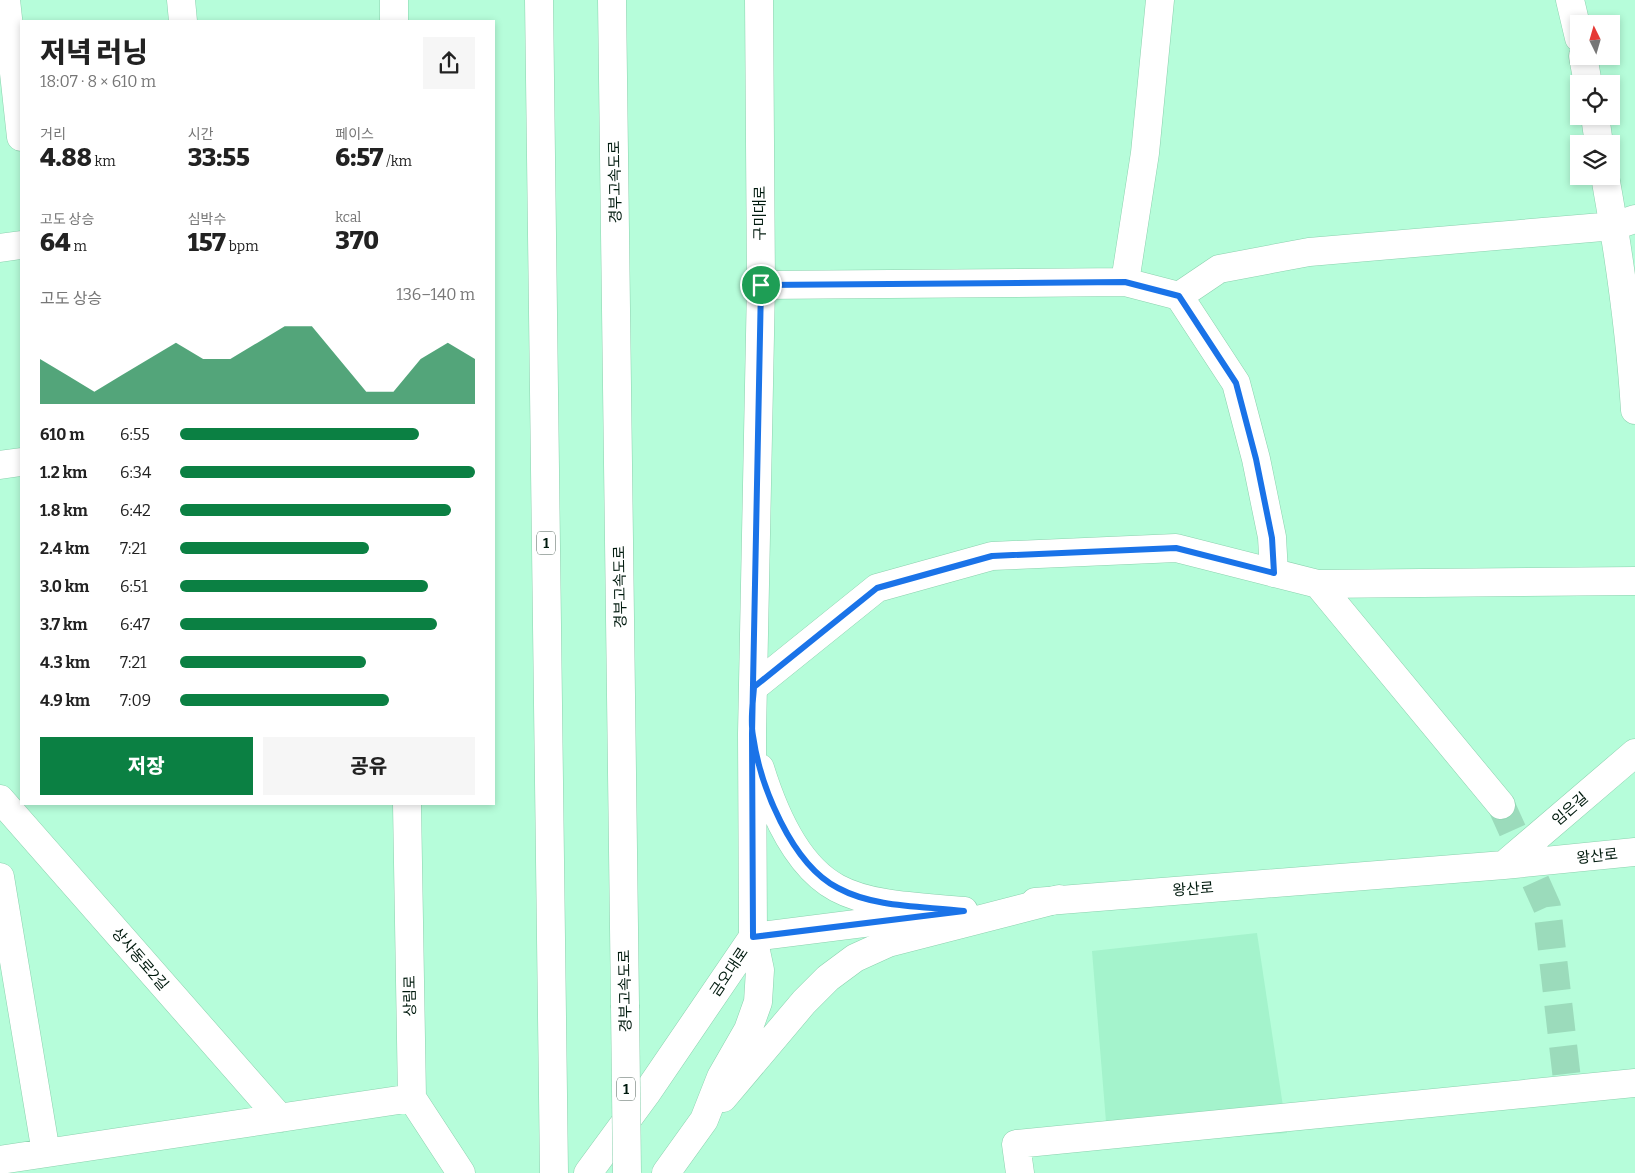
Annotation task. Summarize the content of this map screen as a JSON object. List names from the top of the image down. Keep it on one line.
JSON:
{"streets":{"main road":["경부고속도로","구미대로","1","임은길","왕산로","상사동로2길","금오대로","상림로"]},"crossings":[["구미대로","왕산로"],["구미대로","금오대로"],["임은길","왕산로"],["왕산로","금오대로"]],"north":"top","page":{"heading":["저녁 러닝","18:07 · 8 × 610 m"],"stats":[["거리","4.88 km"],["시간","33:55"],["페이스","6:57 /km"],["고도 상승","64 m"],["심박수","157 bpm"],["kcal","370"]],"chart":["고도 상승","136–140 m"],"list":[{"name":"610 m","note":"6:55"},{"name":"1.2 km","note":"6:34"},{"name":"1.8 km","note":"6:42"},{"name":"2.4 km","note":"7:21"},{"name":"3.0 km","note":"6:51"},{"name":"3.7 km","note":"6:47"},{"name":"4.3 km","note":"7:21"},{"name":"4.9 km","note":"7:09"}],"buttons":["저장","공유"]}}
